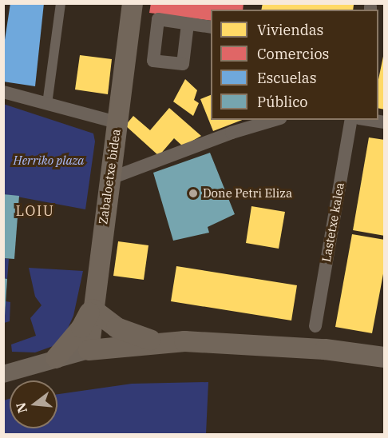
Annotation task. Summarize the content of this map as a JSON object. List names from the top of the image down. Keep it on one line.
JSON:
{"streets":{"main road":["Zabaloetxe bidea"],"street":["Lastetxe kalea"]},"districts":["LOIU"],"parks":["Herriko plaza"],"places":["Done Petri Eliza"],"legend":["Viviendas","Comercios","Escuelas","Público"],"north":"left"}
